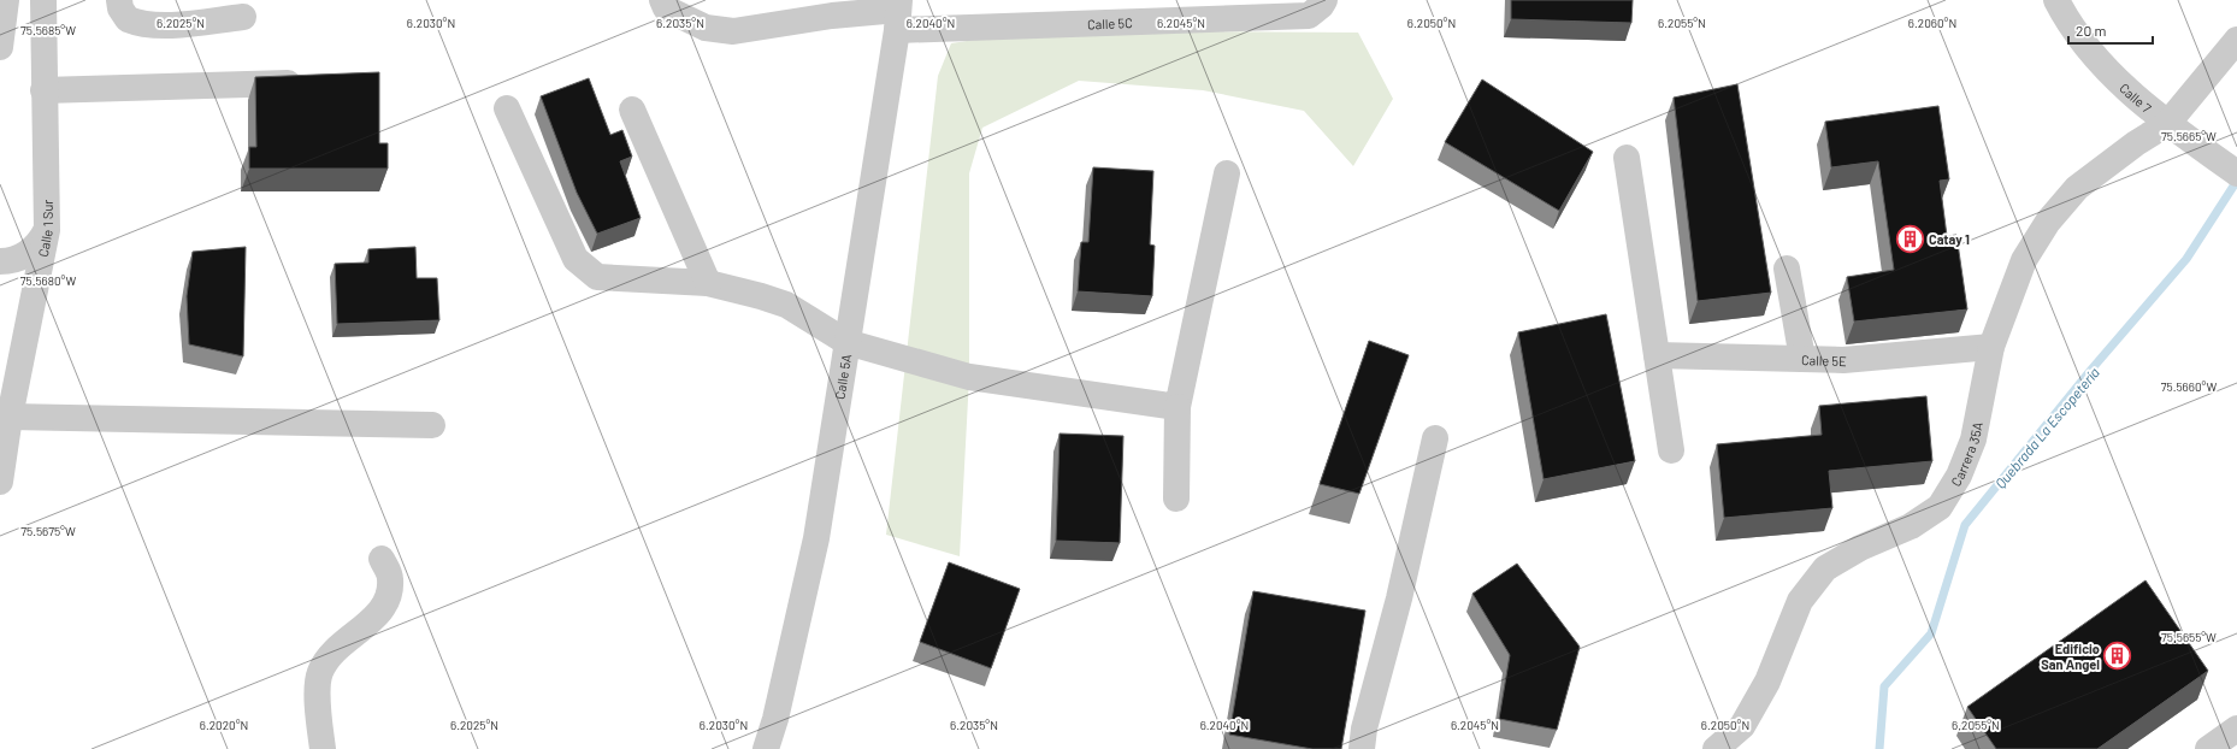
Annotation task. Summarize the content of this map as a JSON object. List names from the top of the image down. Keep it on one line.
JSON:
{"streets":{"street":["Calle 5C","Calle 7","Calle 1 Sur","Calle 5E","Calle 5A","Carrera 35A"]},"crossings":[["Calle 5C","Calle 5A"],["Calle 7","Carrera 35A"],["Calle 5E","Carrera 35A"]],"water":["Quebrada La Escopetería"],"places":{"building":["Catay 1","Edificio San Angel"]},"scale_bar":"20 m","coordinates":["6.2025°N","6.2035°N","6.2040°N","6.2045°N","6.2050°N","6.2055°N","6.2060°N","6.2030°N","75.5685°W","75.5665°W","75.5680°W","75.5660°W","75.5675°W","75.5655°W","6.2020°N"]}
